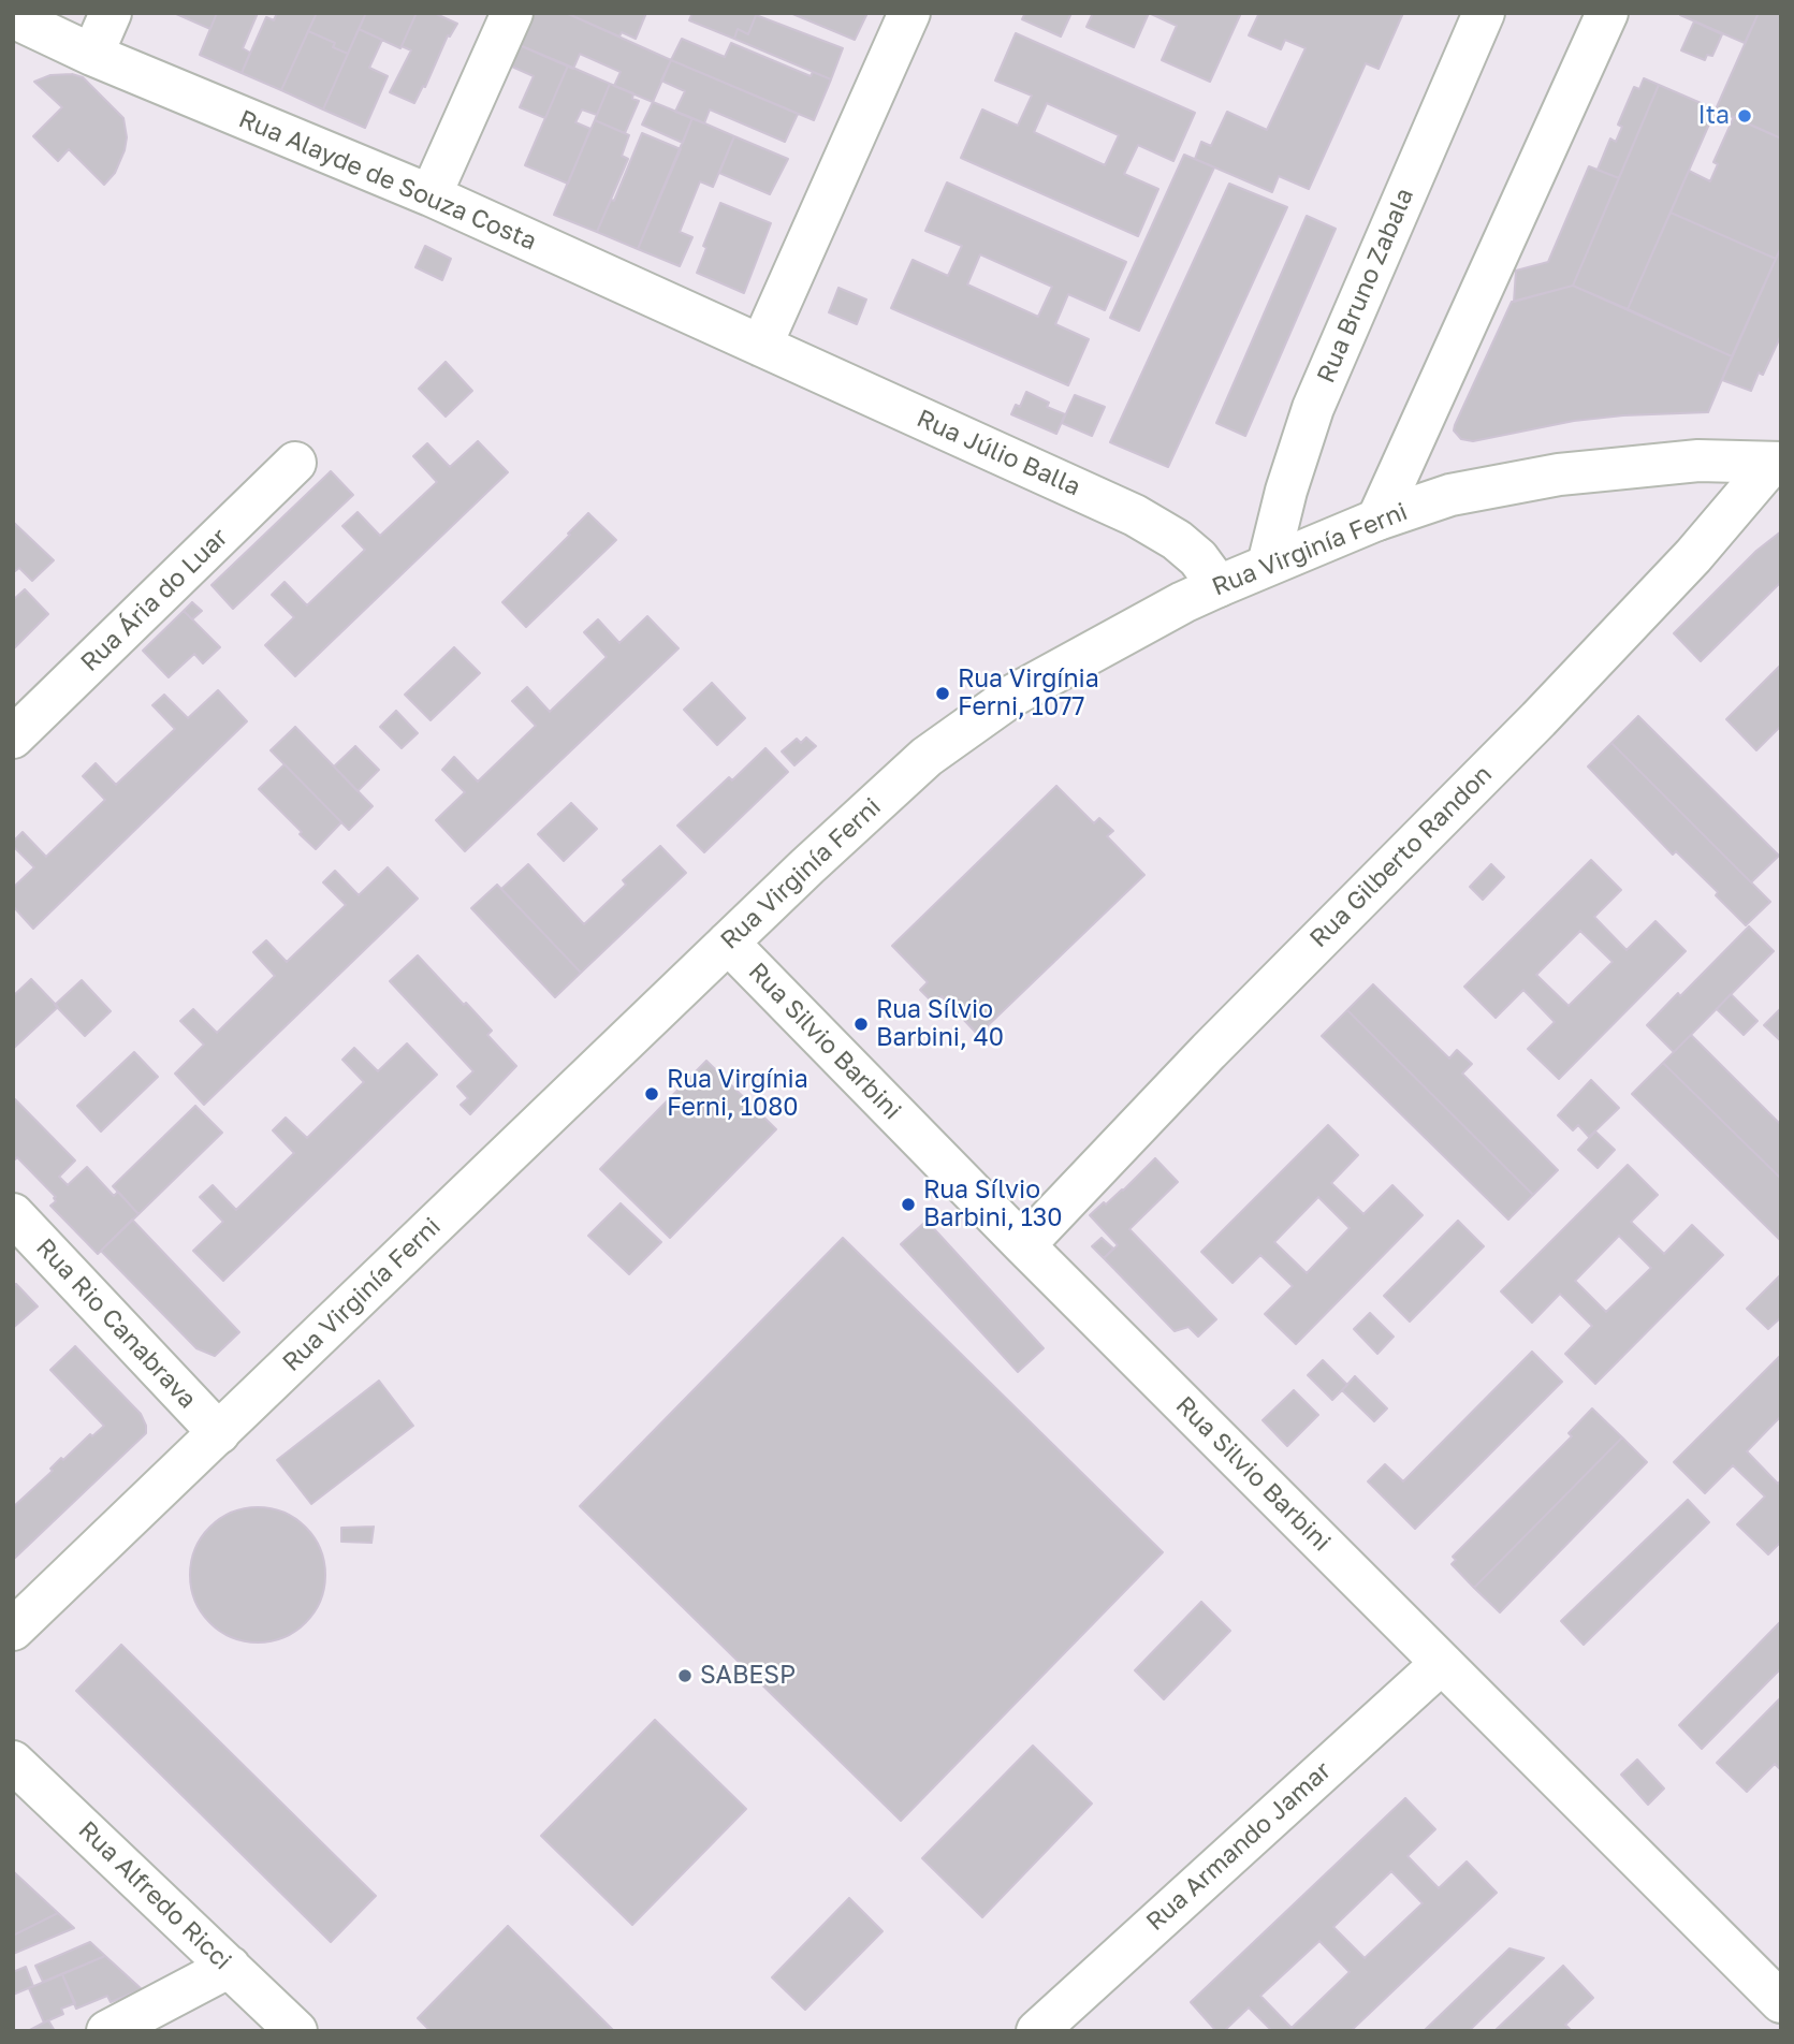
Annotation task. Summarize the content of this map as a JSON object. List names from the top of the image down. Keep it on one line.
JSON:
{"streets":{"street":["Rua Alayde de Souza Costa","Rua Bruno Zabala","Rua Júlio Balla","Rua Virginía Ferni","Rua Ária do Luar","Rua Gilberto Randon","Rua Silvio Barbini","Rua Rio Canabrava","Rua Armando Jamar","Rua Alfredo Ricci"]},"crossings":[["Rua Alayde de Souza Costa","Rua Júlio Balla"],["Rua Bruno Zabala","Rua Virginía Ferni"],["Rua Júlio Balla","Rua Virginía Ferni"],["Rua Virginía Ferni","Rua Gilberto Randon"],["Rua Virginía Ferni","Rua Silvio Barbini"],["Rua Virginía Ferni","Rua Rio Canabrava"],["Rua Gilberto Randon","Rua Silvio Barbini"],["Rua Silvio Barbini","Rua Armando Jamar"]],"places":["Ita","Rua Virgínia Ferni, 1077","Rua Sílvio Barbini, 40","Rua Virgínia Ferni, 1080","Rua Sílvio Barbini, 130","SABESP"]}
